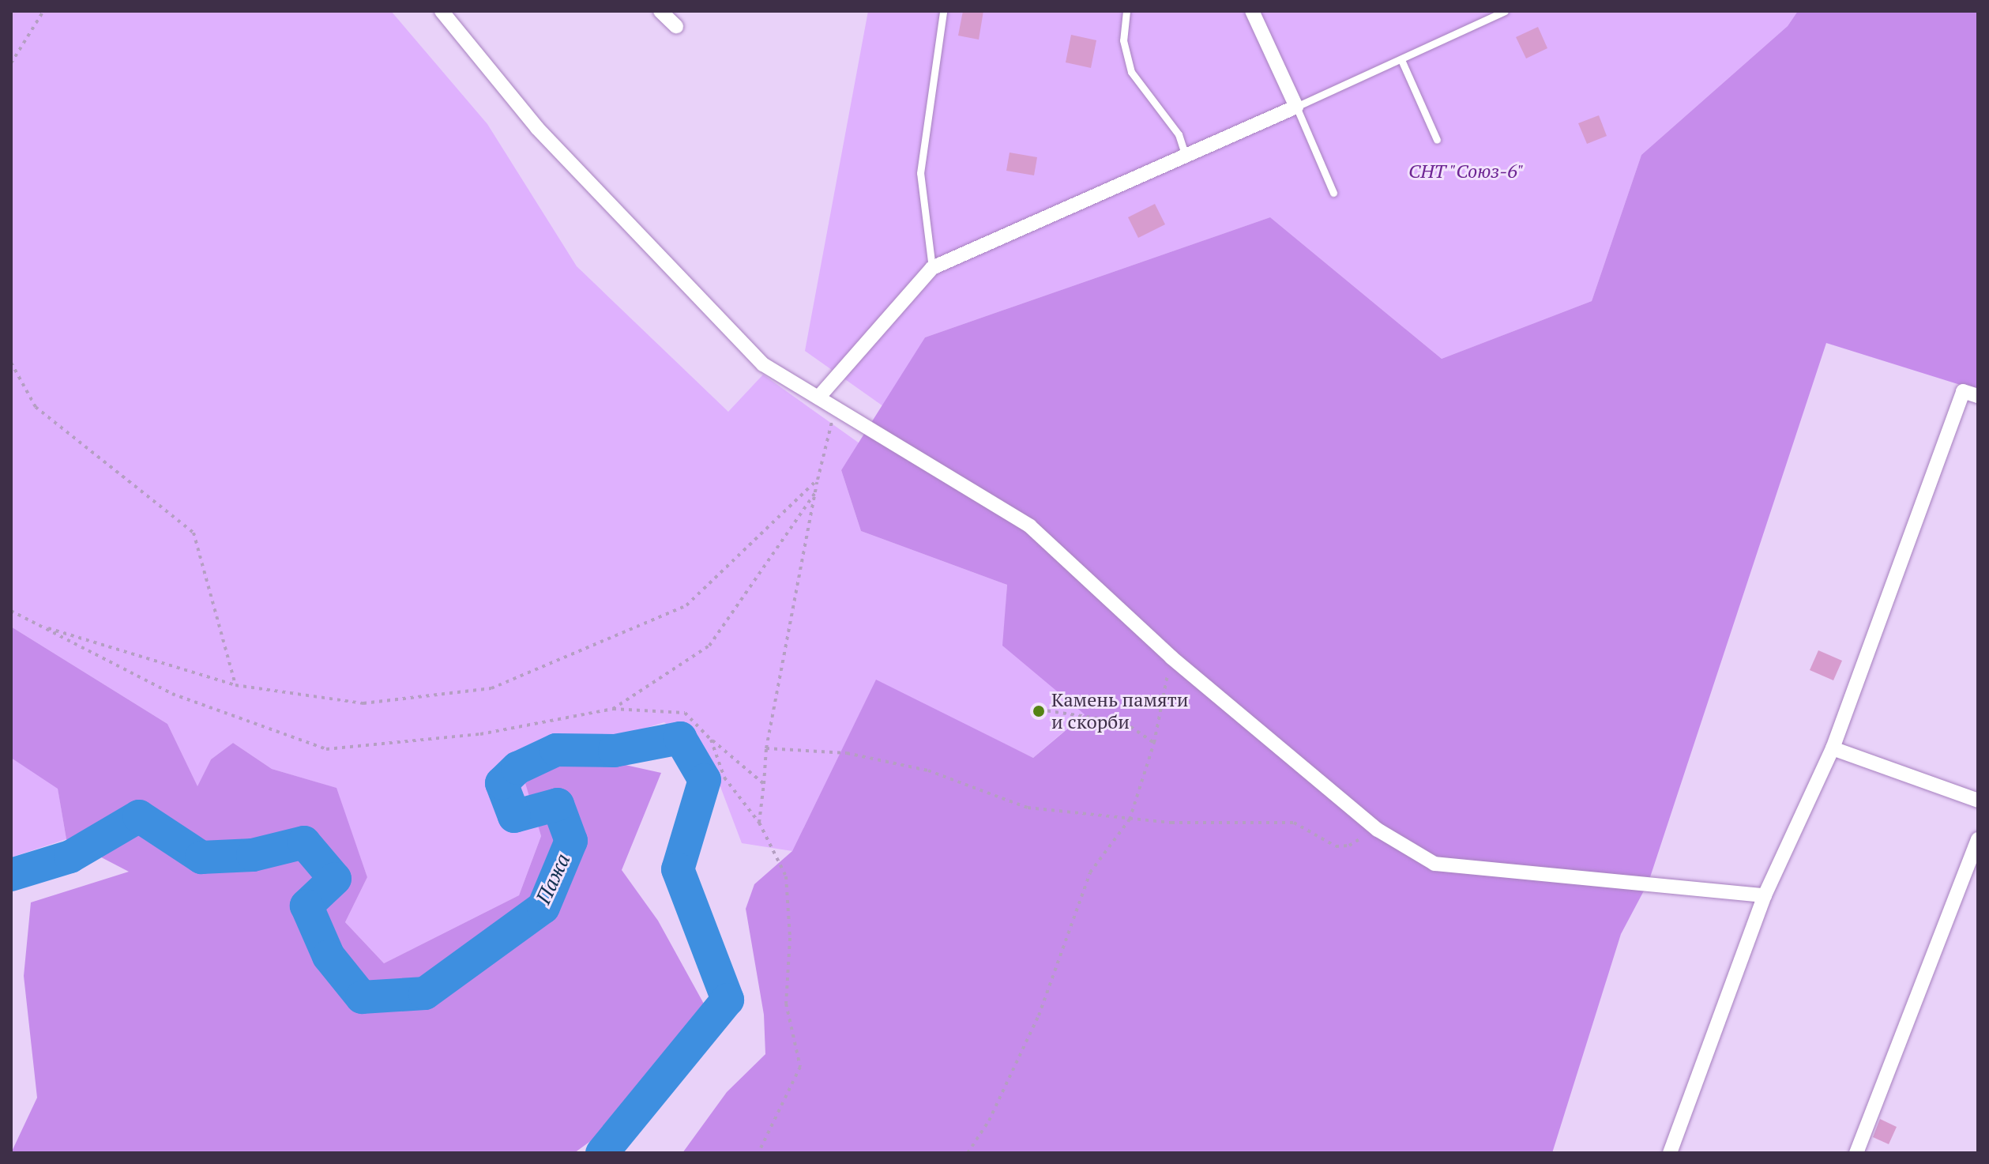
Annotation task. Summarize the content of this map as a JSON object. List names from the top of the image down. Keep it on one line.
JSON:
{"water":["Пажа"],"parks":["СНТ \"Союз-6\""],"places":["Камень памяти и скорби"]}
